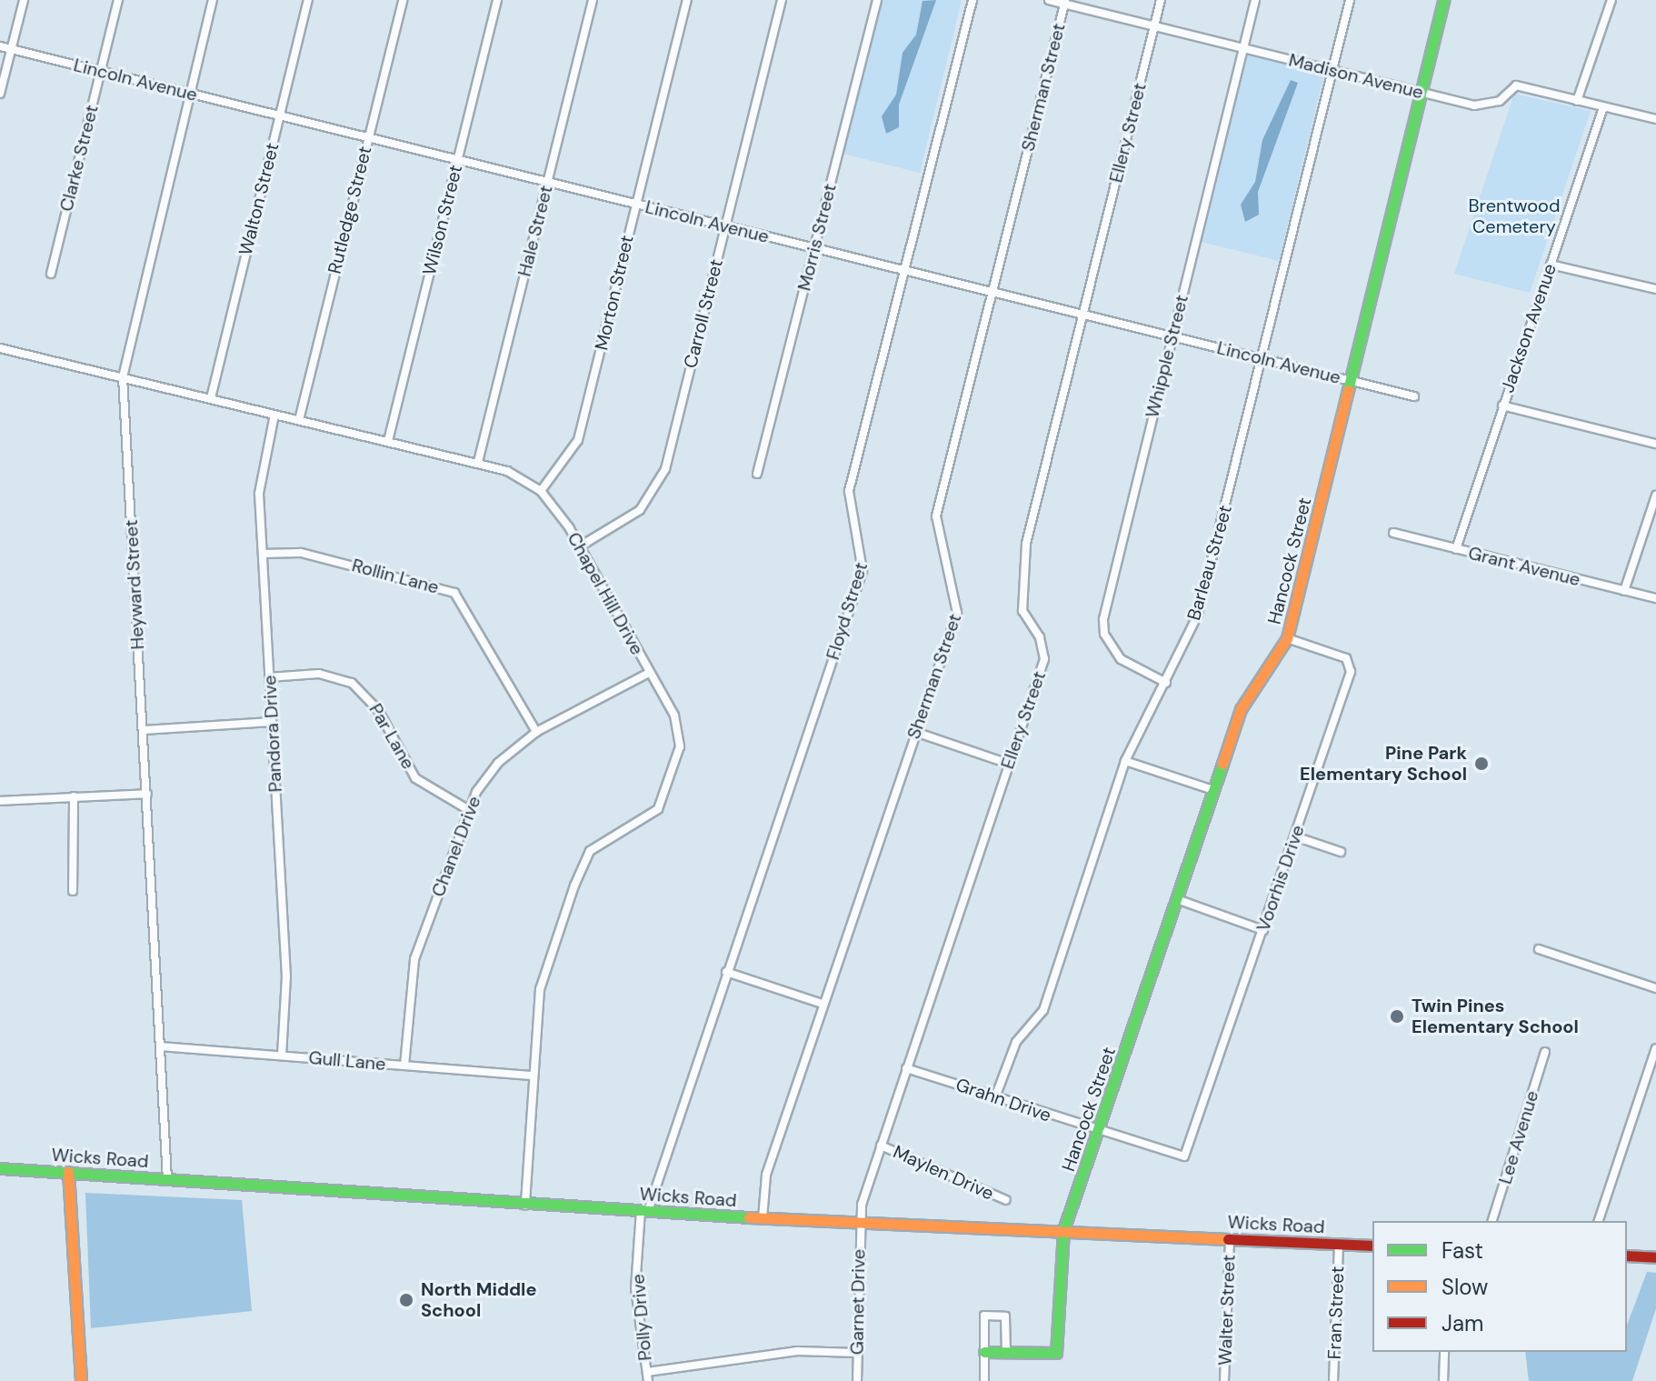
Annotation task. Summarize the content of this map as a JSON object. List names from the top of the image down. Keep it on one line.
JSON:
{"streets":{"main road":["Hancock Street","Wicks Road"],"street":["Madison Avenue","Lincoln Avenue","Sherman Street","Ellery Street","Clarke Street","Walton Street","Rutledge Street","Wilson Street","Hale Street","Morris Street","Morton Street","Carroll Street","Jackson Avenue","Whipple Street","Barleau Street","Grant Avenue","Rollin Lane","Heyward Street","Chapel Hill Drive","Floyd Street","Pandora Drive","Par Lane","Chanel Drive","Voorhis Drive","Gull Lane","Grahn Drive","Lee Avenue","Maylen Drive","Garnet Drive","Walter Street","Fran Street","Polly Drive"]},"crossings":[["Madison Avenue","Sherman Street"],["Madison Avenue","Ellery Street"],["Madison Avenue","Jackson Avenue"],["Madison Avenue","Whipple Street"],["Madison Avenue","Hancock Street"],["Madison Avenue","Barleau Street"],["Lincoln Avenue","Sherman Street"],["Lincoln Avenue","Ellery Street"],["Lincoln Avenue","Clarke Street"],["Lincoln Avenue","Walton Street"],["Lincoln Avenue","Rutledge Street"],["Lincoln Avenue","Wilson Street"],["Lincoln Avenue","Hale Street"],["Lincoln Avenue","Morris Street"],["Lincoln Avenue","Morton Street"],["Lincoln Avenue","Carroll Street"],["Lincoln Avenue","Whipple Street"],["Lincoln Avenue","Hancock Street"],["Lincoln Avenue","Barleau Street"],["Lincoln Avenue","Heyward Street"],["Lincoln Avenue","Floyd Street"],["Sherman Street","Wicks Road"],["Ellery Street","Grahn Drive"],["Ellery Street","Wicks Road"],["Ellery Street","Maylen Drive"],["Ellery Street","Garnet Drive"],["Walton Street","Chapel Hill Drive"],["Rutledge Street","Chapel Hill Drive"],["Wilson Street","Chapel Hill Drive"],["Hale Street","Chapel Hill Drive"],["Morton Street","Chapel Hill Drive"],["Carroll Street","Chapel Hill Drive"],["Jackson Avenue","Grant Avenue"],["Whipple Street","Barleau Street"],["Hancock Street","Voorhis Drive"],["Hancock Street","Grahn Drive"],["Hancock Street","Wicks Road"],["Barleau Street","Grahn Drive"],["Rollin Lane","Pandora Drive"],["Rollin Lane","Chanel Drive"],["Heyward Street","Chapel Hill Drive"],["Heyward Street","Gull Lane"],["Heyward Street","Wicks Road"],["Chapel Hill Drive","Pandora Drive"],["Chapel Hill Drive","Chanel Drive"],["Chapel Hill Drive","Gull Lane"],["Chapel Hill Drive","Wicks Road"],["Floyd Street","Wicks Road"],["Floyd Street","Polly Drive"],["Pandora Drive","Par Lane"],["Pandora Drive","Gull Lane"],["Par Lane","Chanel Drive"],["Chanel Drive","Gull Lane"],["Voorhis Drive","Grahn Drive"],["Wicks Road","Garnet Drive"],["Wicks Road","Walter Street"],["Wicks Road","Fran Street"],["Wicks Road","Polly Drive"]],"parks":["Brentwood Cemetery"],"places":["Pine Park Elementary School","Twin Pines Elementary School","North Middle School"],"legend":["Fast","Slow","Jam"]}
